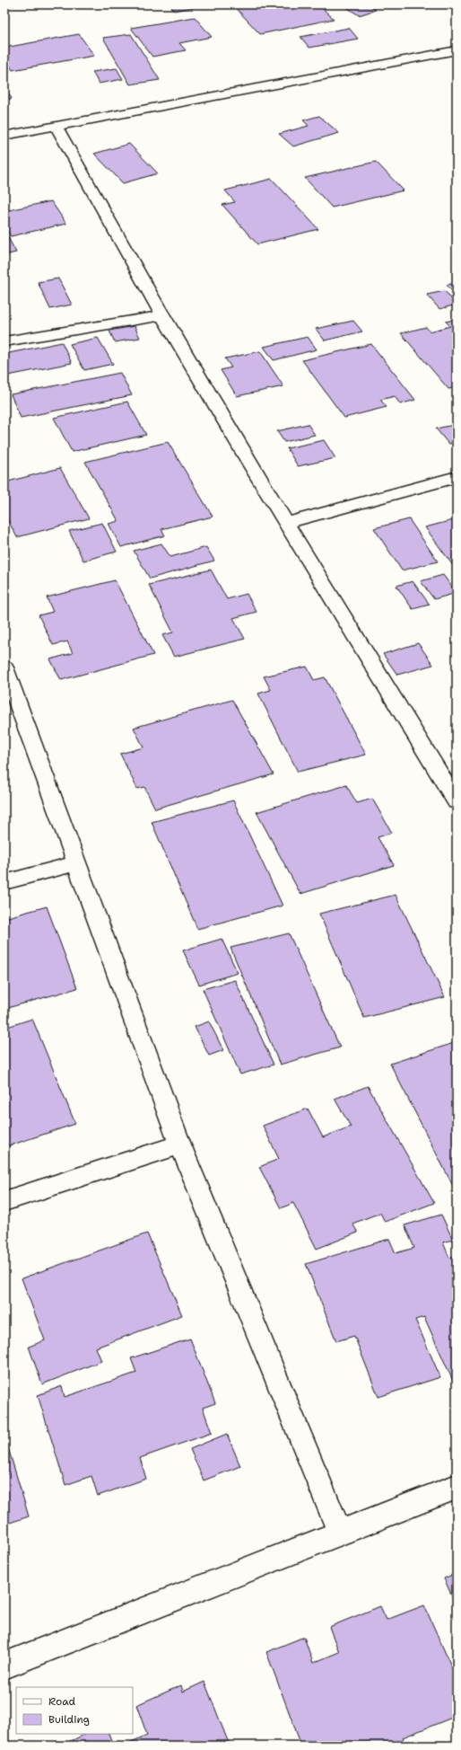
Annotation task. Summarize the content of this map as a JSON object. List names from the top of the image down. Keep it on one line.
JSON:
{"legend":["Road","Building"]}
